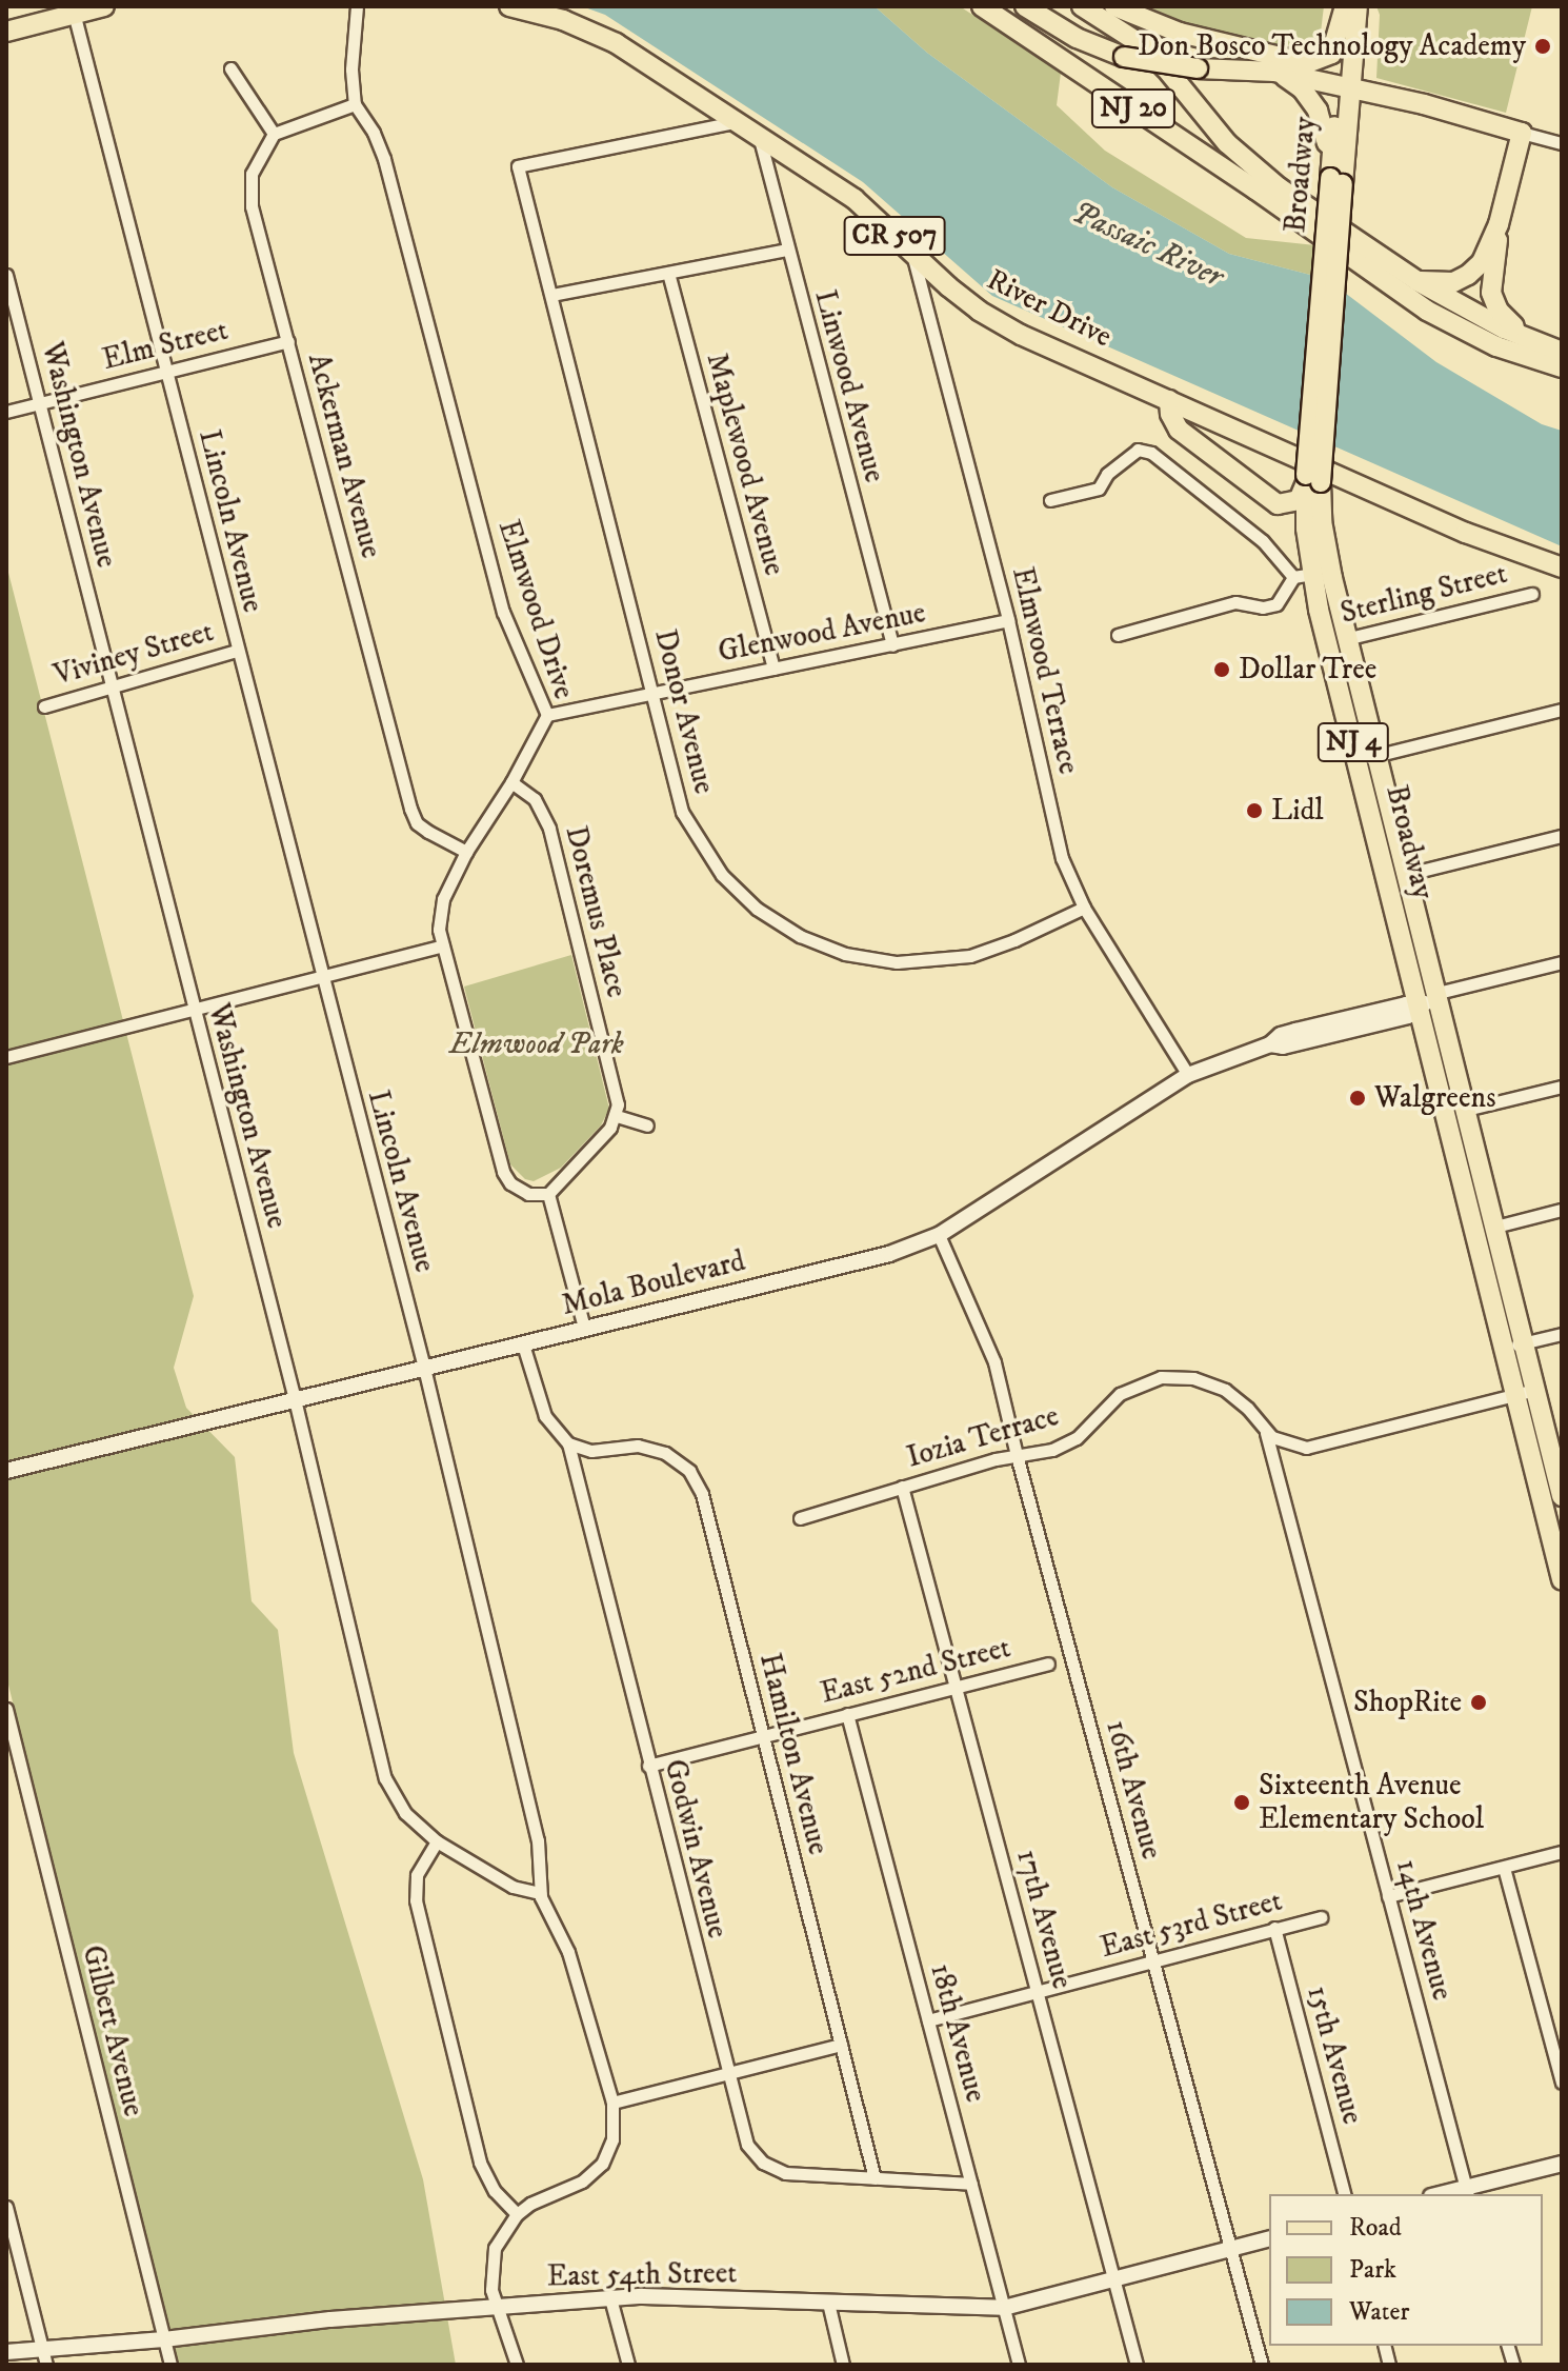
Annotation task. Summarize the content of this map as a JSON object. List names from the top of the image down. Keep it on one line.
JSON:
{"streets":{"main road":["NJ 20","Broadway","CR 507","River Drive","NJ 4"],"street":["Elm Street","Linwood Avenue","Washington Avenue","Ackerman Avenue","Maplewood Avenue","Lincoln Avenue","Sterling Street","Elmwood Drive","Glenwood Avenue","Viviney Street","Elmwood Terrace","Donor Avenue","Doremus Place","Mola Boulevard","Iozia Terrace","East 52nd Street","Hamilton Avenue","16th Avenue","Godwin Avenue","17th Avenue","East 53rd Street","14th Avenue","Gilbert Avenue","18th Avenue","15th Avenue","East 54th Street"]},"crossings":[["Broadway","Sterling Street"],["Broadway","Mola Boulevard"],["Broadway","Iozia Terrace"],["River Drive","Linwood Avenue"],["River Drive","Elmwood Terrace"],["River Drive","Donor Avenue"],["Elm Street","Washington Avenue"],["Elm Street","Ackerman Avenue"],["Elm Street","Lincoln Avenue"],["Linwood Avenue","Glenwood Avenue"],["Washington Avenue","Lincoln Avenue"],["Washington Avenue","Viviney Street"],["Washington Avenue","Mola Boulevard"],["Ackerman Avenue","Elmwood Drive"],["Maplewood Avenue","Glenwood Avenue"],["Lincoln Avenue","Viviney Street"],["Lincoln Avenue","Mola Boulevard"],["Lincoln Avenue","East 54th Street"],["Elmwood Drive","Glenwood Avenue"],["Elmwood Drive","Doremus Place"],["Glenwood Avenue","Elmwood Terrace"],["Glenwood Avenue","Donor Avenue"],["Elmwood Terrace","Donor Avenue"],["Elmwood Terrace","Mola Boulevard"],["Mola Boulevard","16th Avenue"],["Mola Boulevard","Godwin Avenue"],["Iozia Terrace","16th Avenue"],["Iozia Terrace","17th Avenue"],["Iozia Terrace","14th Avenue"],["East 52nd Street","Hamilton Avenue"],["East 52nd Street","Godwin Avenue"],["East 52nd Street","17th Avenue"],["East 52nd Street","18th Avenue"],["Hamilton Avenue","Godwin Avenue"],["16th Avenue","East 53rd Street"],["16th Avenue","East 54th Street"],["Godwin Avenue","18th Avenue"],["17th Avenue","East 53rd Street"],["17th Avenue","East 54th Street"],["East 53rd Street","18th Avenue"],["East 53rd Street","15th Avenue"],["Gilbert Avenue","East 54th Street"],["18th Avenue","East 54th Street"]],"water":["Passaic River"],"parks":["Elmwood Park"],"places":["Don Bosco Technology Academy","Dollar Tree","Lidl","Walgreens","ShopRite","Sixteenth Avenue Elementary School"],"legend":["Road","Park","Water"]}
